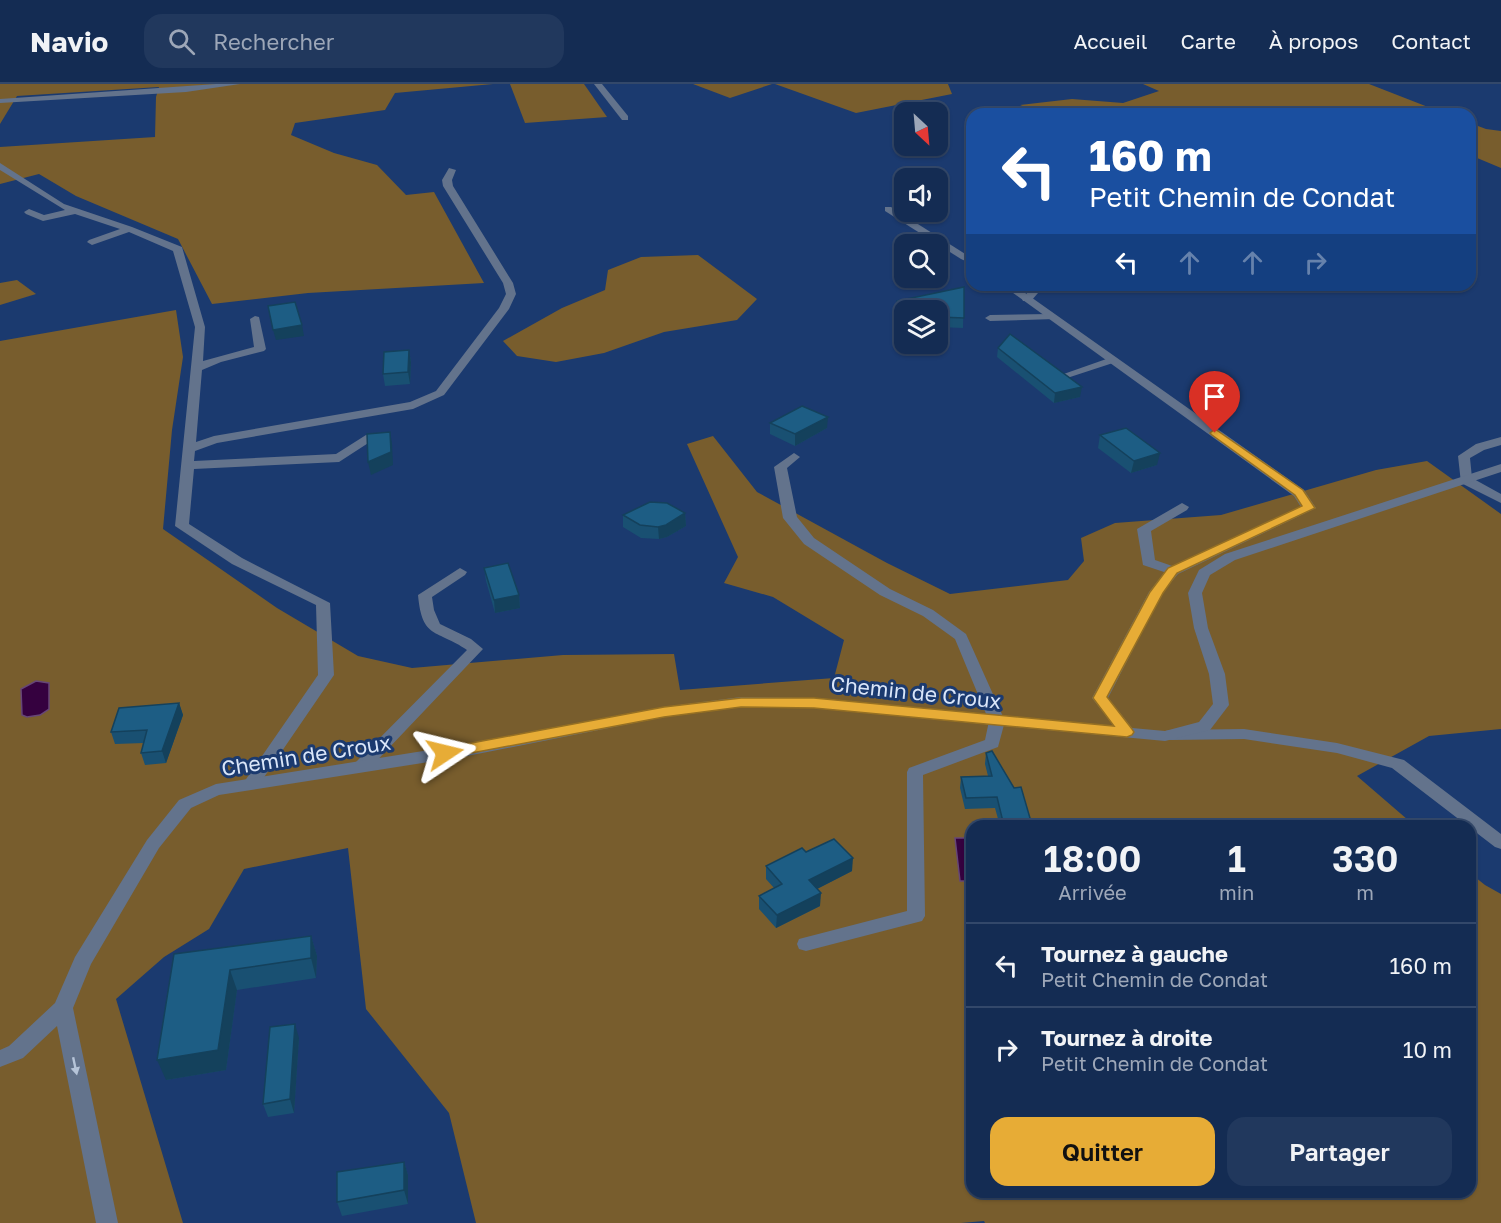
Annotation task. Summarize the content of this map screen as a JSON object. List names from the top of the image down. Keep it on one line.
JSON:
{"streets":{"street":["Chemin de Croux"]},"north":"bottom right","page":{"header":"Navio","search":"Rechercher","nav":["Accueil","Carte","À propos","Contact"],"turn":["160 m","Petit Chemin de Condat"],"eta":["18:00","Arrivée","1","min","330","m"],"list":[{"name":"Tournez à gauche","note":"Petit Chemin de Condat","value":"160 m"},{"name":"Tournez à droite","note":"Petit Chemin de Condat","value":"10 m"}],"buttons":["Quitter","Partager"]}}
